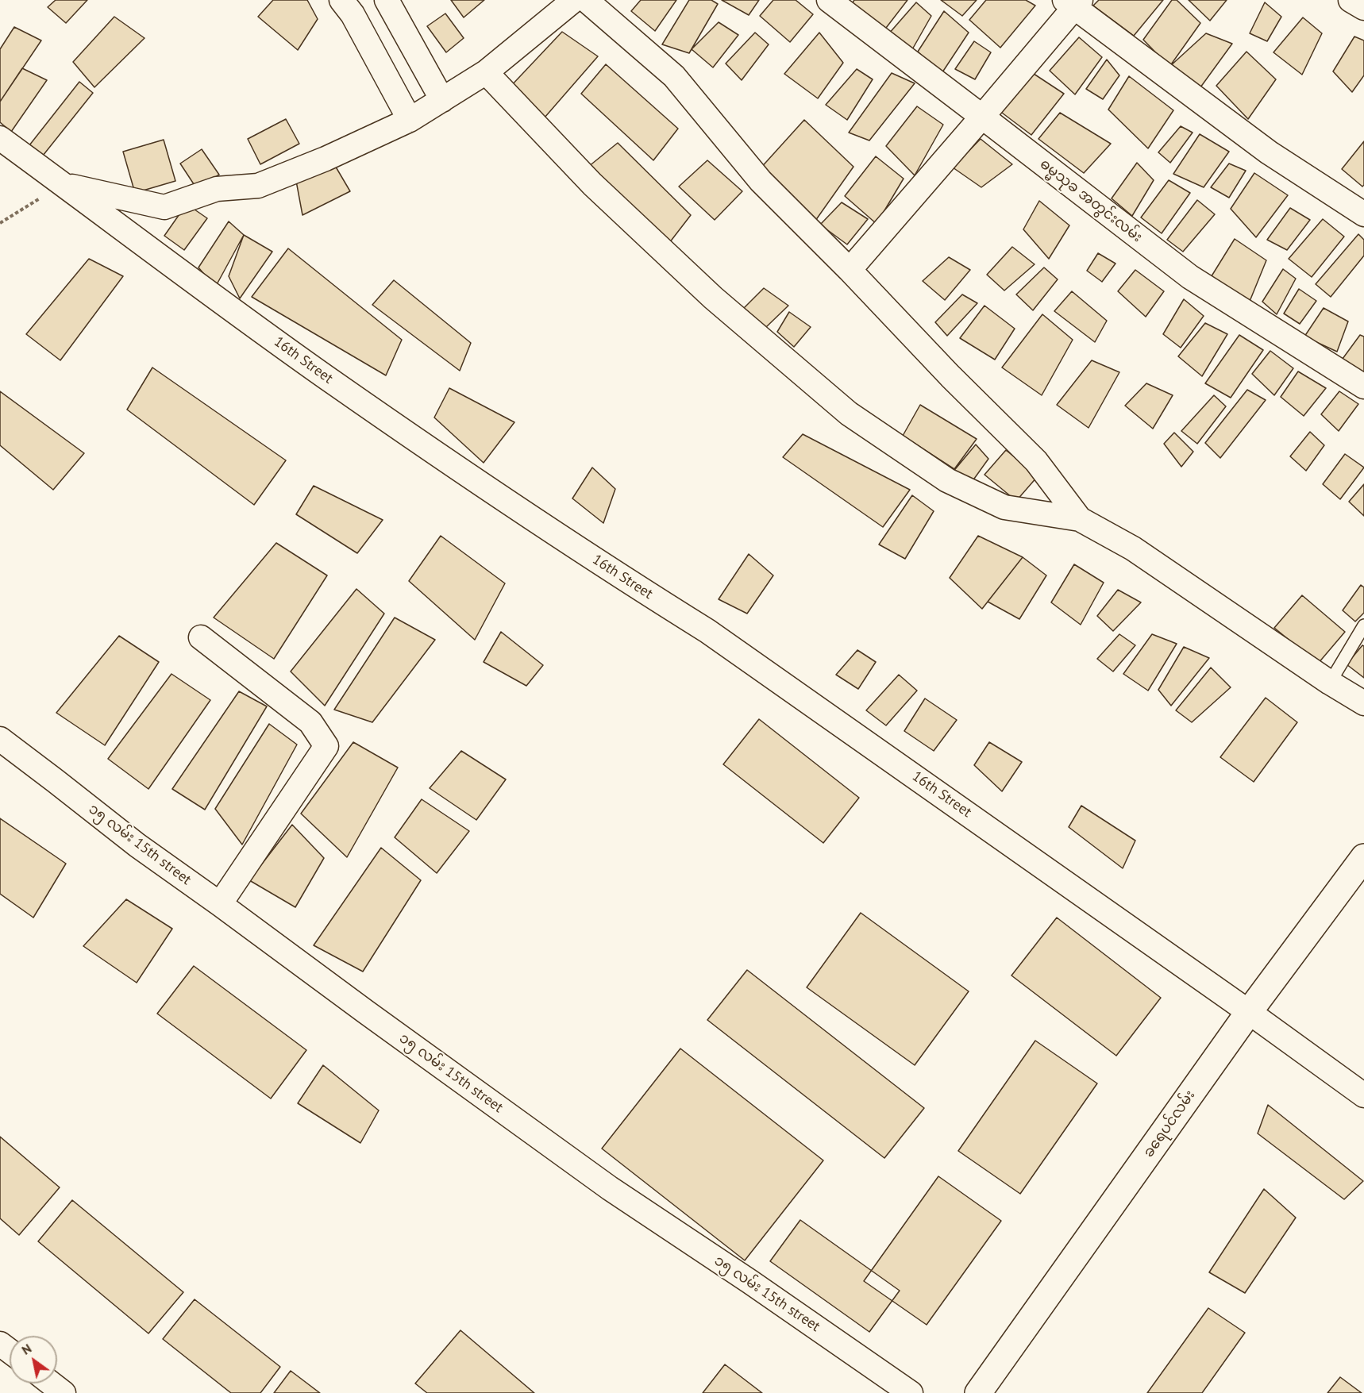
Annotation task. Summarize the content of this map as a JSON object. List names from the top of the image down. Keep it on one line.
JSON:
{"streets":{"main road":["ခရေပင်လမ်း"],"street":["ဓမ္မသုခ အတွင်းလမ်း","16th Street","၁၅ လမ်း 15th street"]},"crossings":[["16th Street","ခရေပင်လမ်း"]],"north":"top left"}
